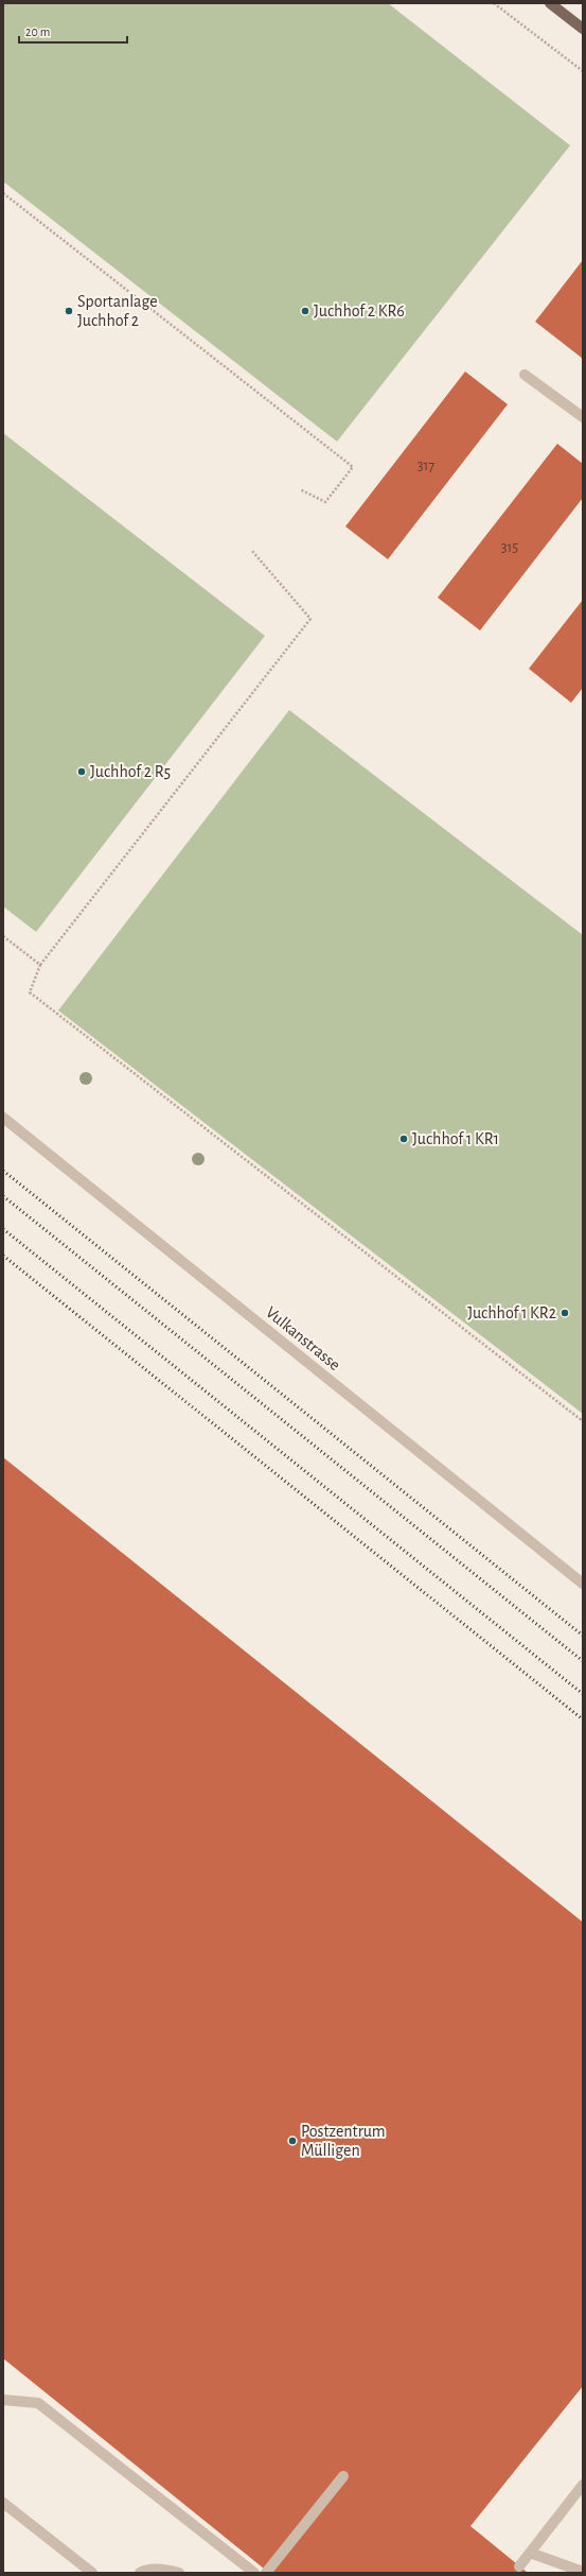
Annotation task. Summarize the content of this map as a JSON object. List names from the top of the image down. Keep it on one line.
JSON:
{"streets":{"street":["Vulkanstrasse"]},"places":["Sportanlage Juchhof 2","Juchhof 2 KR6","Juchhof 2 R5","Juchhof 1 KR1","Juchhof 1 KR2","Postzentrum Mülligen"],"house_numbers":["317","315"],"scale_bar":"20 m"}
